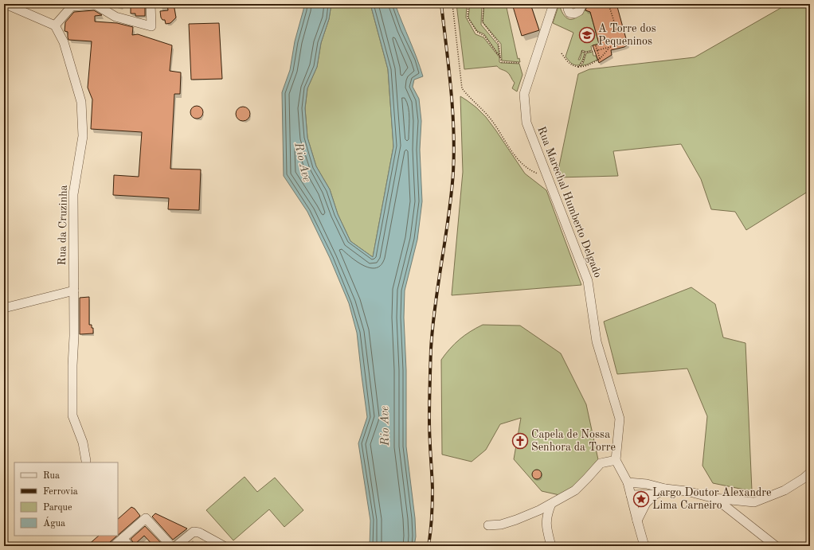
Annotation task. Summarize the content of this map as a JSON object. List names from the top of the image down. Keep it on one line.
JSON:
{"streets":{"street":["Rua Marechal Humberto Delgado","Rua da Cruzinha"]},"water":["Rio Ave"],"places":{"school or university":["A Torre dos Pequeninos"],"church":["Capela de Nossa Senhora da Torre"],"place":["Largo Doutor Alexandre Lima Carneiro"]},"legend":["Rua","Ferrovia","Parque","Água"]}
